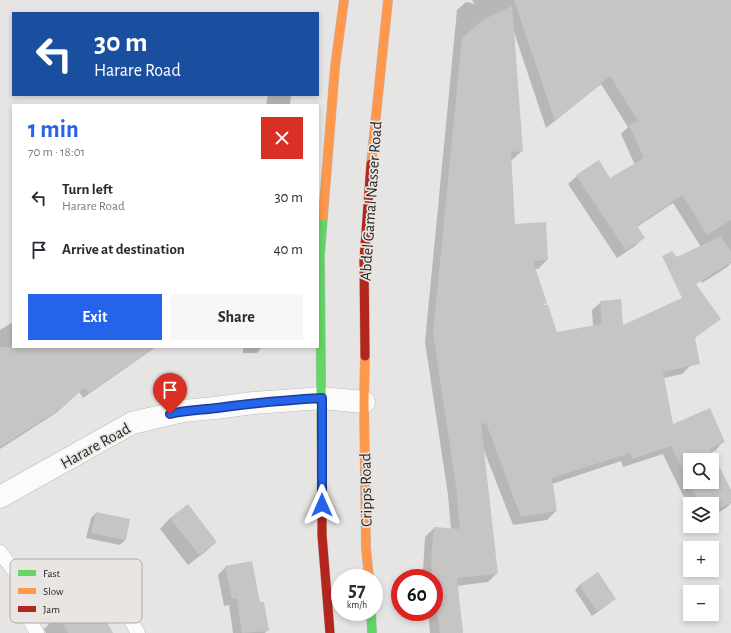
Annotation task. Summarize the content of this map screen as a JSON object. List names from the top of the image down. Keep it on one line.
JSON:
{"streets":{"main road":["Abdel Gamal Nasser Road","Cripps Road"],"street":["Harare Road"]},"crossings":[["Abdel Gamal Nasser Road","Harare Road"],["Abdel Gamal Nasser Road","Cripps Road"],["Harare Road","Cripps Road"]],"legend":["Fast","Slow","Jam"],"page":{"turn":["30 m","Harare Road"],"heading":["1 min","70 m · 18:01"],"list":[{"name":"Turn left","note":"Harare Road","value":"30 m"},{"name":"Arrive at destination","value":"40 m"}],"buttons":["Exit","Share"],"map_buttons":["+","−"],"speed":"57 km/h","limit":"60"}}
